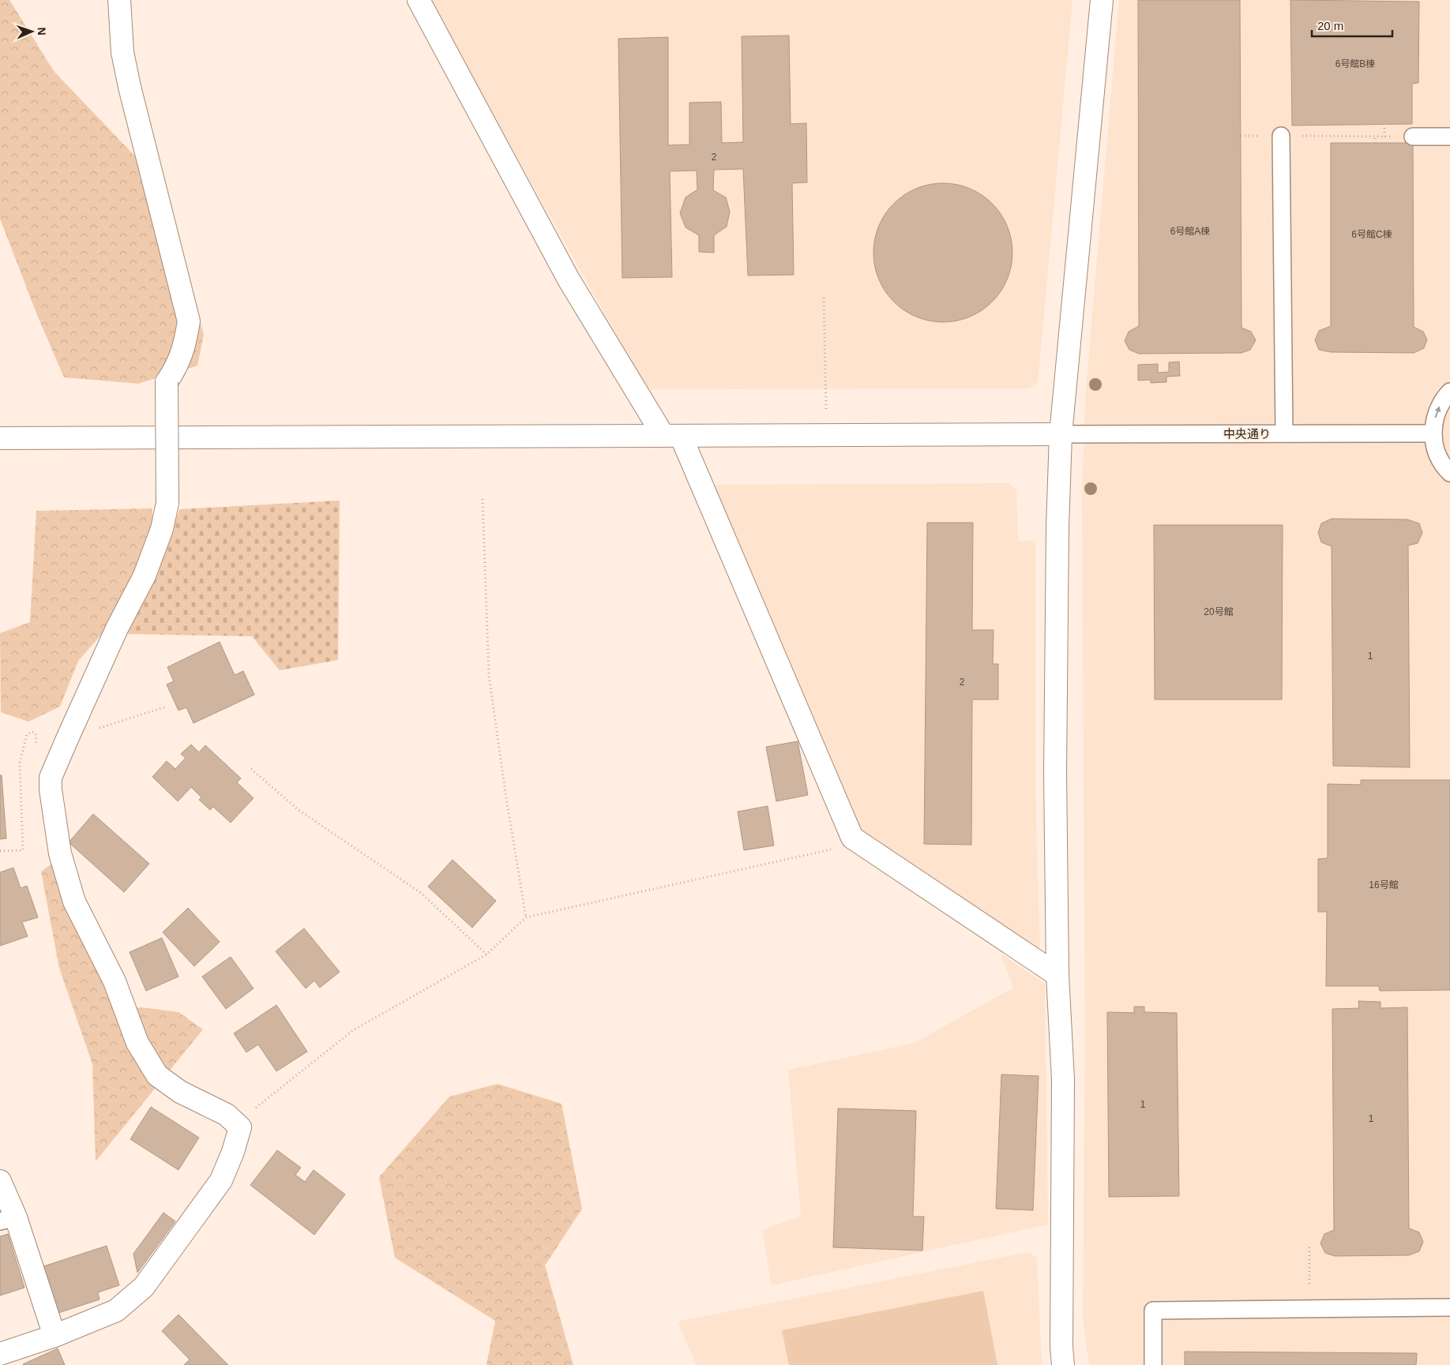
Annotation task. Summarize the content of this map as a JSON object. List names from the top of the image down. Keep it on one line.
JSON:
{"streets":{"lane":["中央通り"]},"house_numbers":["6号館B棟","2","6号館A棟","6号館C棟","20号館","1","2","16号館","1","1"],"scale_bar":"20 m","north":"right"}
